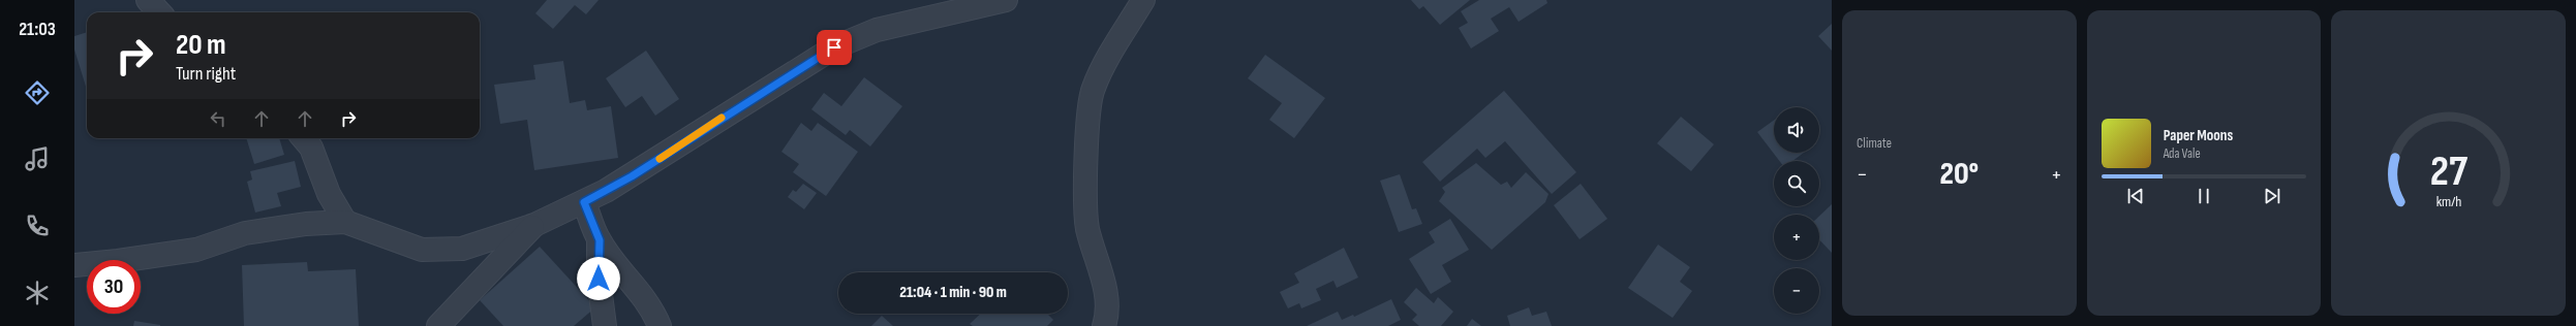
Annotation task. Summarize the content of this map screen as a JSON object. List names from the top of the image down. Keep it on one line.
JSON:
{"page":{"tabs":"21:03","tile":"Climate","turn":["20 m","Turn right"],"map_buttons":["+","−"],"song":["Paper Moons","Ada Vale"],"heat":["−","20°","+"],"limit":"30","trip":"21:04 · 1 min · 90 m","gauge":["27","km/h"]}}
